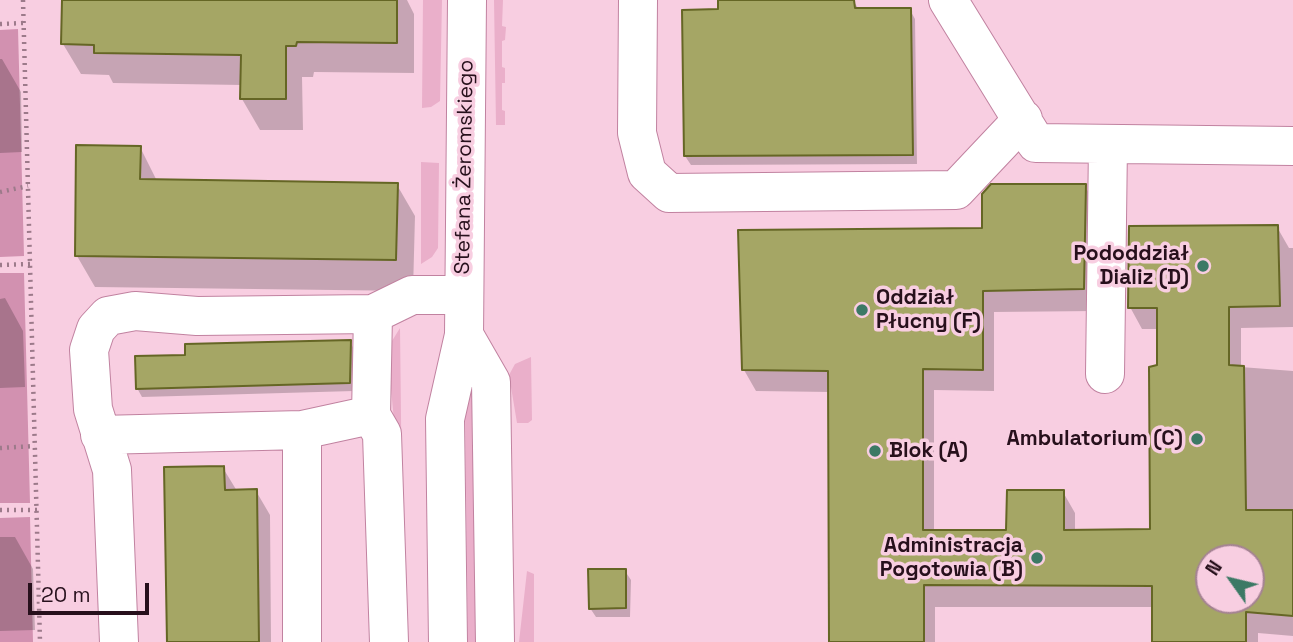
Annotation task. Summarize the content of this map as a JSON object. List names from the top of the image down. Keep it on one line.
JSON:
{"streets":{"street":["Stefana Żeromskiego"]},"places":["Pododdział Dializ (D)","Oddział Płucny (F)","Ambulatorium (C)","Blok (A)","Administracja Pogotowia (B)"],"scale_bar":"20 m","north":"top left"}
